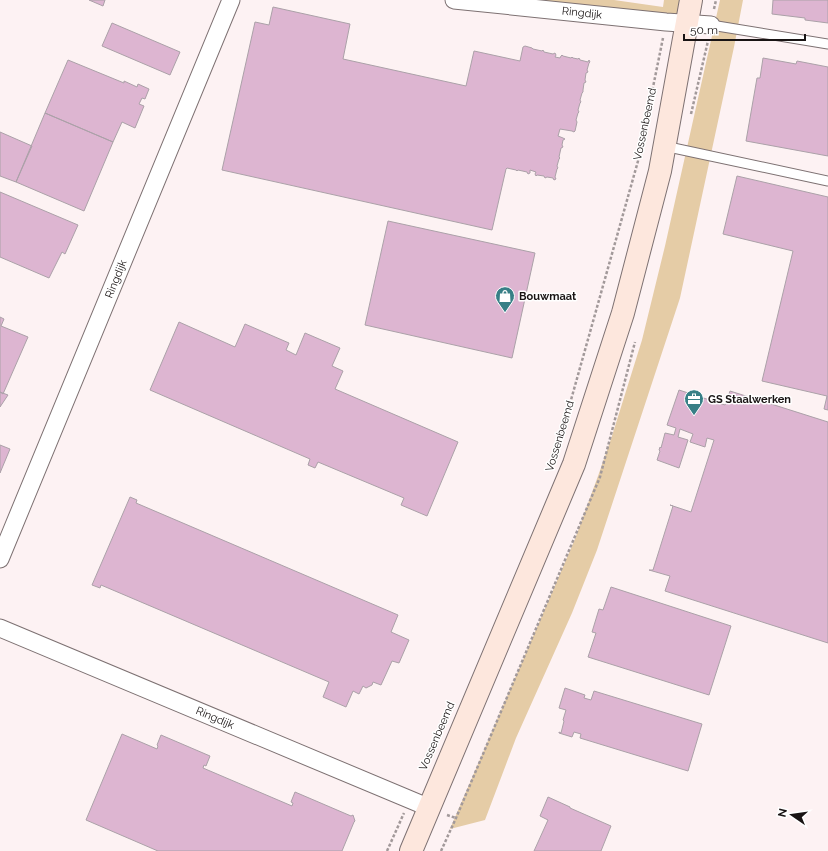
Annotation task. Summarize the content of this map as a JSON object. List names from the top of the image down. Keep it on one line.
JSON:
{"streets":{"main road":["Vossenbeemd"],"street":["Ringdijk"]},"crossings":[["Ringdijk","Vossenbeemd"]],"places":{"shop":["Bouwmaat"],"office":["GS Staalwerken"]},"scale_bar":"50 m","north":"left"}
